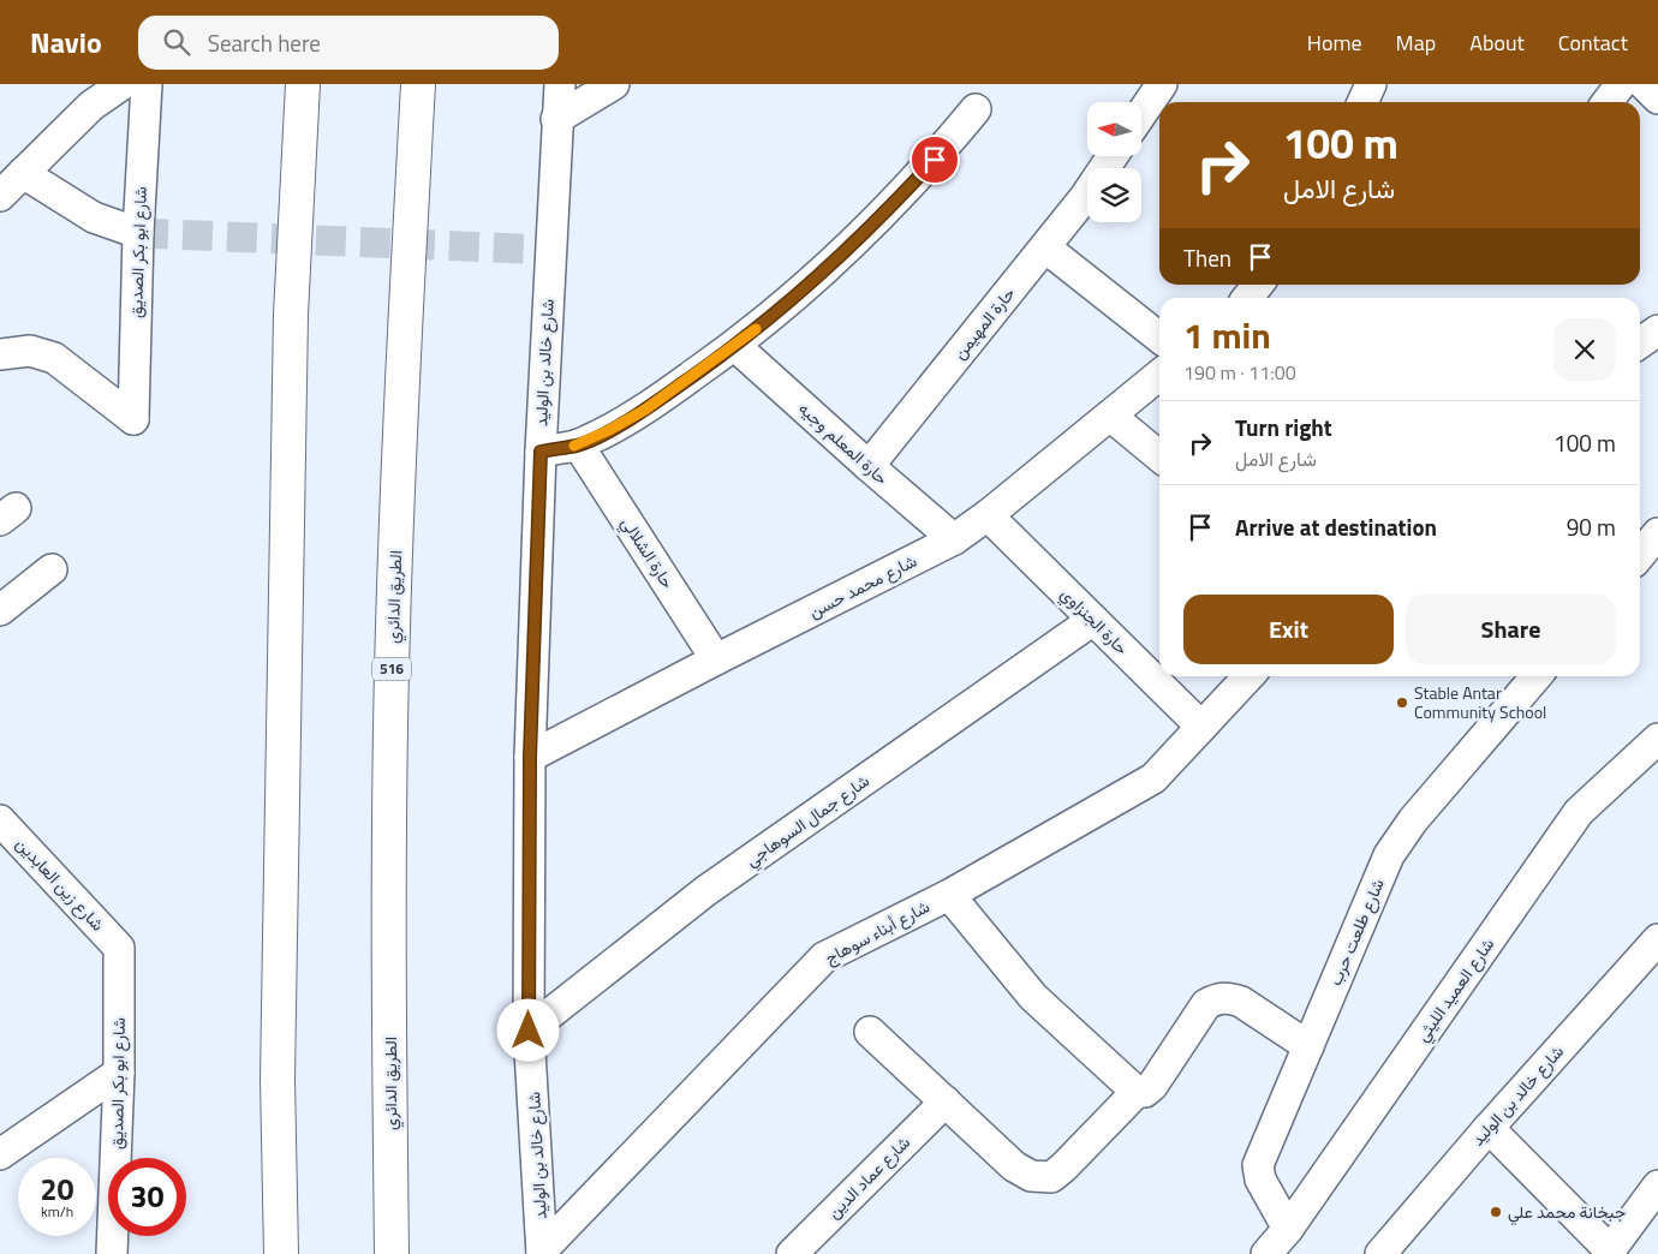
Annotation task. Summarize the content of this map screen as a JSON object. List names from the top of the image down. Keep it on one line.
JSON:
{"streets":{"highway":["الطريق الدائري","516"],"street":["شارع ابو بكر الصديق","حارة المهيمن","شارع خالد بن الوليد","حارة المعلم وجيه","حارة الشلالي","شارع محمد حسن","حارة الجنزاوي","شارع جمال السوهاجي","شارع زين العابدين","شارع أبناء سوهاج","شارع طلعت حرب","شارع العميد الليثي","شارع عماد الدين"]},"crossings":[["شارع ابو بكر الصديق","شارع زين العابدين"],["حارة المهيمن","حارة المعلم وجيه"],["شارع خالد بن الوليد","شارع محمد حسن"],["شارع خالد بن الوليد","شارع جمال السوهاجي"],["شارع خالد بن الوليد","شارع أبناء سوهاج"],["حارة المعلم وجيه","شارع محمد حسن"],["حارة الشلالي","شارع محمد حسن"],["شارع محمد حسن","حارة الجنزاوي"],["حارة الجنزاوي","شارع جمال السوهاجي"],["حارة الجنزاوي","شارع أبناء سوهاج"],["شارع طلعت حرب","شارع العميد الليثي"]],"places":["Stable Antar Community School","جبخانة محمد علي"],"north":"left","page":{"header":"Navio","search":"Search here","nav":["Home","Map","About","Contact"],"turn":["100 m","شارع الامل"],"then":"Then","heading":["1 min","190 m · 11:00"],"list":[{"name":"Turn right","note":"شارع الامل","value":"100 m"},{"name":"Arrive at destination","value":"90 m"}],"buttons":["Exit","Share"],"speed":"20 km/h","limit":"30"}}
